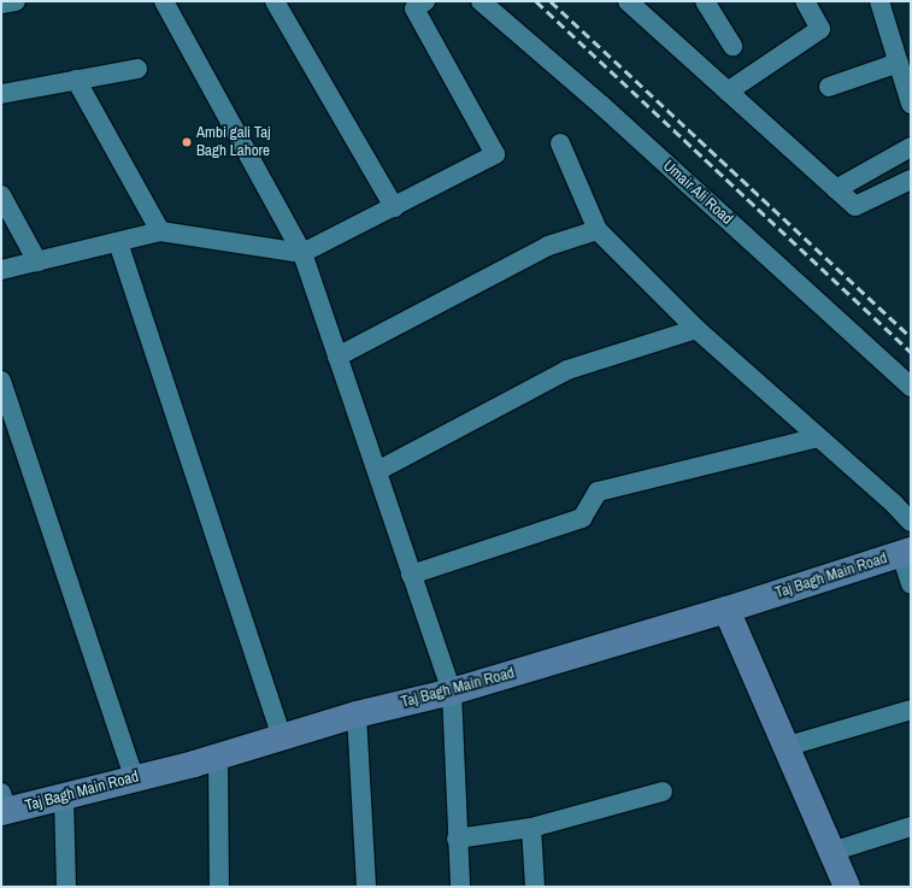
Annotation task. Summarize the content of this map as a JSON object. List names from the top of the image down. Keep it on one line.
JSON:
{"streets":{"street":["Umair Ali Road","Taj Bagh Main Road"]},"places":["Ambi gali Taj Bagh Lahore"]}
